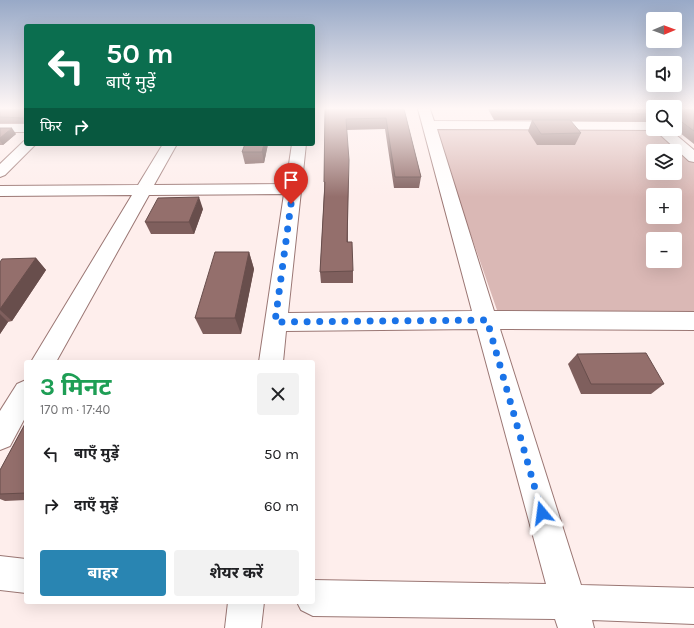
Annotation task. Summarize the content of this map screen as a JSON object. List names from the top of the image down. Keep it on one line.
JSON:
{"north":"right","page":{"map_buttons":["+","−"],"turn":["50 m","बाएँ मुड़ें"],"then":"फिर","heading":["3 मिनट","170 m · 17:40"],"list":[{"name":"बाएँ मुड़ें","value":"50 m"},{"name":"दाएँ मुड़ें","value":"60 m"}],"buttons":["बाहर","शेयर करें"]}}
